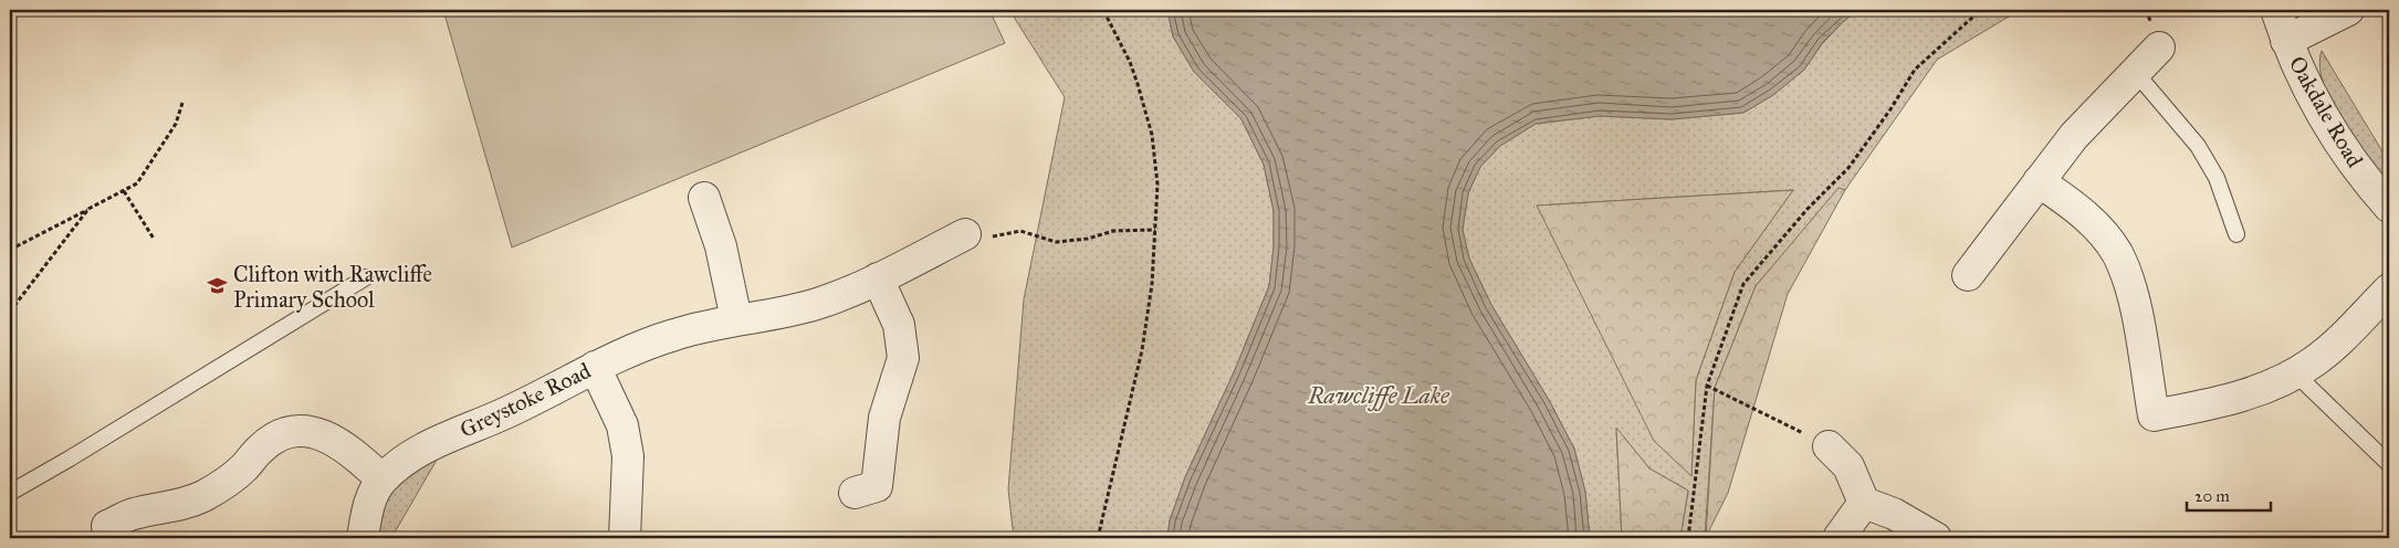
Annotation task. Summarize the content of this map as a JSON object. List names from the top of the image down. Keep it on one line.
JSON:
{"streets":{"street":["Oakdale Road","Greystoke Road"]},"water":["Rawcliffe Lake"],"places":{"school or university":["Clifton with Rawcliffe Primary School"]},"scale_bar":"20 m"}
